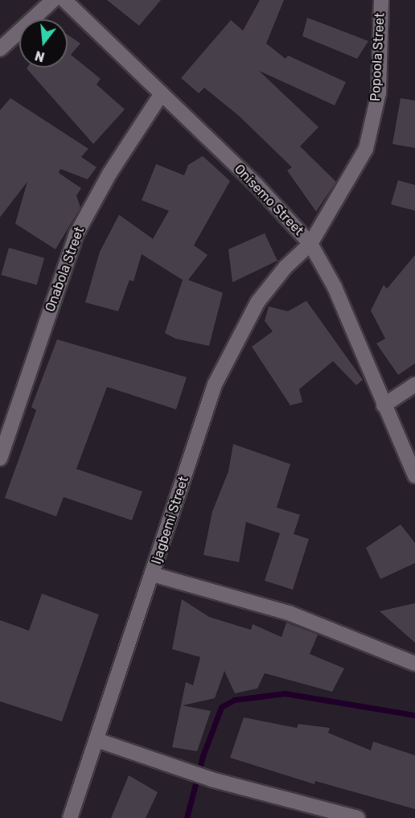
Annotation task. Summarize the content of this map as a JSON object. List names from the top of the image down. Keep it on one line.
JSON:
{"streets":{"street":["Popoola Street","Onisemo Street","Onabola Street","Ijagbemi Street"]},"crossings":[["Popoola Street","Onisemo Street"],["Popoola Street","Ijagbemi Street"],["Onisemo Street","Onabola Street"],["Onisemo Street","Ijagbemi Street"]],"north":"bottom"}
